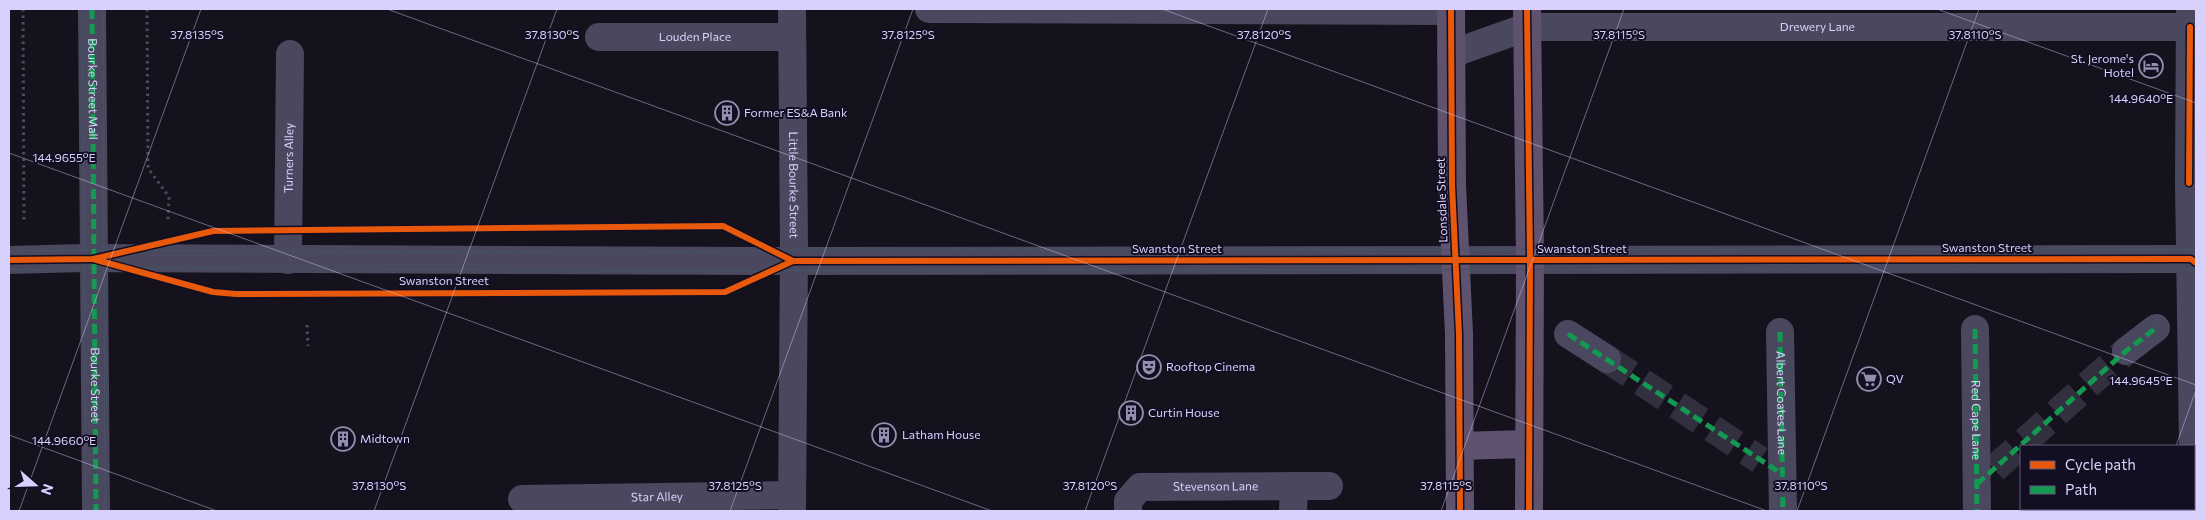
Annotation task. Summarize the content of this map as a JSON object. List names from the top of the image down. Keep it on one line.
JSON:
{"streets":{"main road":["Lonsdale Street"],"street":["Drewery Lane","Louden Place","Bourke Street Mall","Turners Alley","Little Bourke Street","Swanston Street","Bourke Street","Albert Coates Lane","Red Cape Lane","Stevenson Lane","Star Alley"]},"crossings":[["Drewery Lane","Lonsdale Street"],["Louden Place","Little Bourke Street"],["Bourke Street Mall","Swanston Street"],["Bourke Street Mall","Bourke Street"],["Turners Alley","Swanston Street"],["Little Bourke Street","Swanston Street"],["Little Bourke Street","Star Alley"],["Lonsdale Street","Swanston Street"],["Swanston Street","Bourke Street"]],"places":{"hotel":["St. Jerome's Hotel"],"building":["Former ES&A Bank","Curtin House","Latham House","Midtown"],"theatre":["Rooftop Cinema"],"supermarket":["QV"]},"legend":["Cycle path","Path"],"north":"right","coordinates":["37.8125°S","37.8115°S","37.8135°S","37.8130°S","37.8120°S","37.8110°S","144.9640°E","144.9655°E","144.9645°E","144.9660°E"]}
